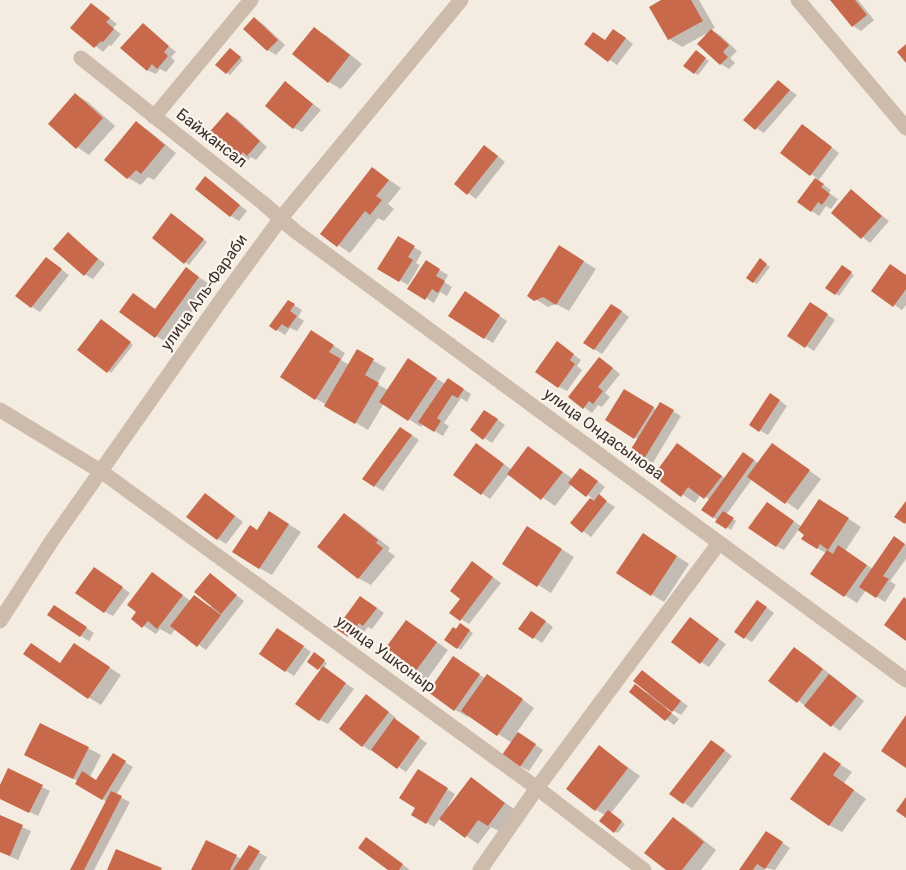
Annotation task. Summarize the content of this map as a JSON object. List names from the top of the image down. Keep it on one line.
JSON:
{"streets":{"street":["Байжансал","улица Аль-Фараби","улица Ондасынова","улица Ушконыр"]},"crossings":[["Байжансал","улица Аль-Фараби"],["Байжансал","улица Ондасынова"],["улица Аль-Фараби","улица Ондасынова"],["улица Аль-Фараби","улица Ушконыр"]]}
